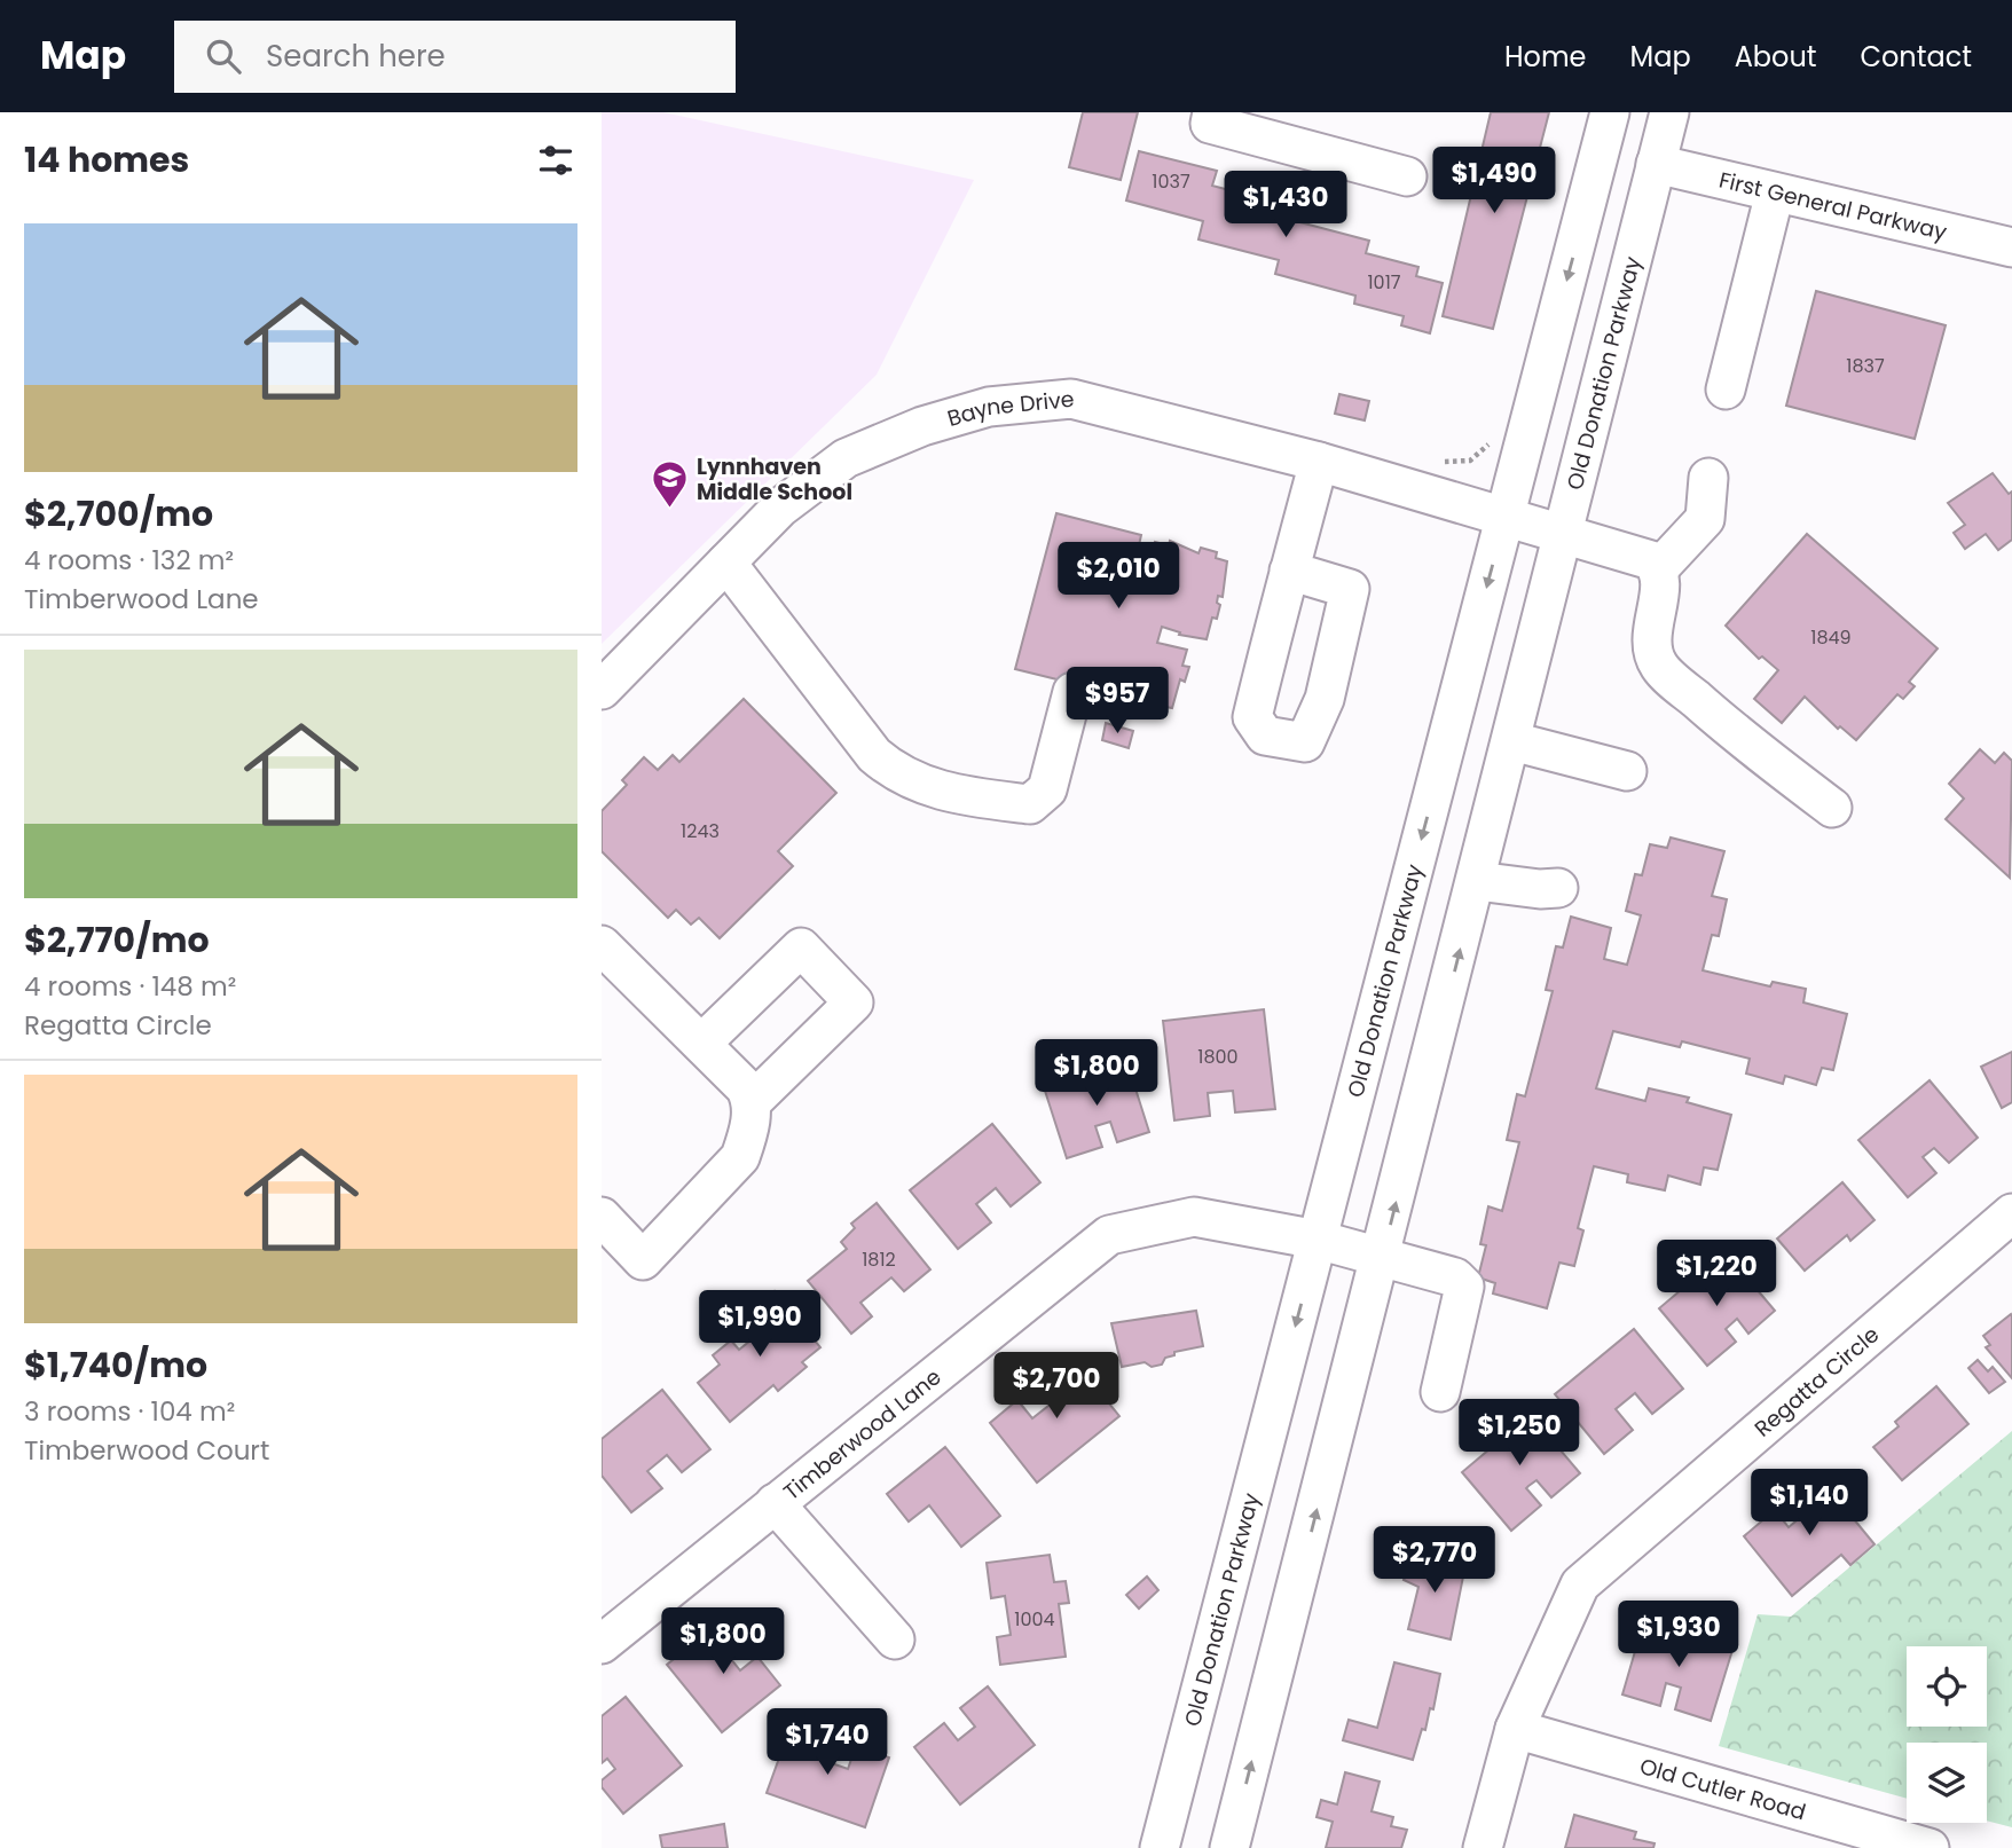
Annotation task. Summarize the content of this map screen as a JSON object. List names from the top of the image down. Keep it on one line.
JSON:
{"streets":{"street":["First General Parkway","Old Donation Parkway","Bayne Drive","Regatta Circle","Timberwood Lane","Old Cutler Road"]},"crossings":[["First General Parkway","Old Donation Parkway"],["Old Donation Parkway","Bayne Drive"],["Old Donation Parkway","Timberwood Lane"],["Regatta Circle","Old Cutler Road"]],"places":{"school or university":["Lynnhaven Middle School"]},"house_numbers":["1037","1017","1837","1849","1243","1800","1812","1004"],"page":{"header":"Map","search":"Search here","nav":["Home","Map","About","Contact"],"heading":"14 homes","price":["$1,490","$1,430","$2,010","$957","$1,800","$1,220","$1,990","$2,700","$1,250","$1,140","$2,770","$1,930","$1,800","$1,740"],"list":[{"name":"$2,700/mo","note":"4 rooms · 132 m² · Timberwood Lane"},{"name":"$2,770/mo","note":"4 rooms · 148 m² · Regatta Circle"},{"name":"$1,740/mo","note":"3 rooms · 104 m² · Timberwood Court"}]}}
